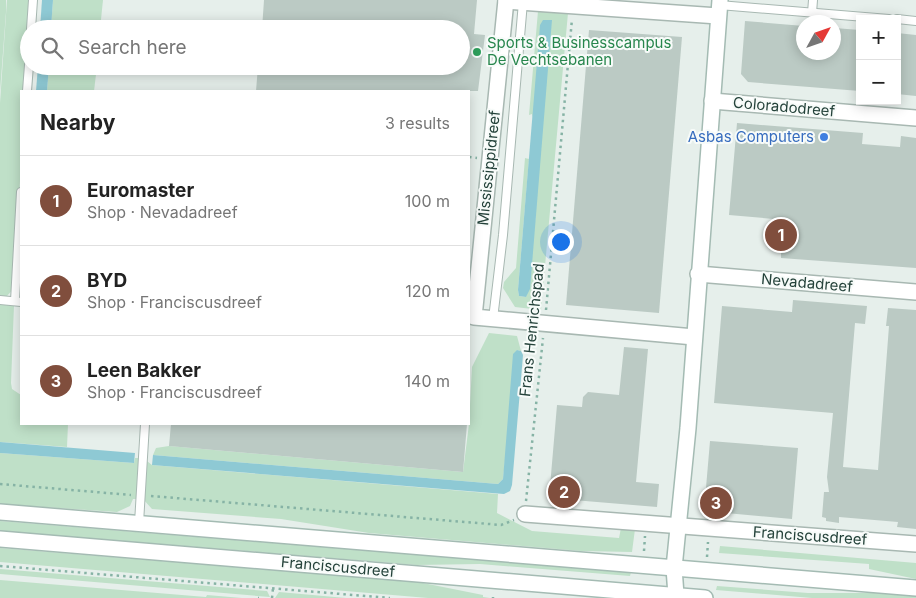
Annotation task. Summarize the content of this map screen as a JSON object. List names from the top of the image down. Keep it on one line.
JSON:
{"streets":{"street":["Coloradodreef","Mississippidreef","Nevadadreef","Franciscusdreef"],"path":["Frans Henrichspad"]},"crossings":[["Mississippidreef","Frans Henrichspad"],["Frans Henrichspad","Franciscusdreef"]],"places":["Sports & Businesscampus De Vechtsebanen","Asbas Computers"],"north":"top right","page":{"map_buttons":["+","−"],"search":"Search here","heading":["Nearby","3 results"],"list":[{"mark":"1","name":"Euromaster","note":"Shop · Nevadadreef","value":"100 m"},{"mark":"2","name":"BYD","note":"Shop · Franciscusdreef","value":"120 m"},{"mark":"3","name":"Leen Bakker","note":"Shop · Franciscusdreef","value":"140 m"}],"pins":["1","2","3"]}}
